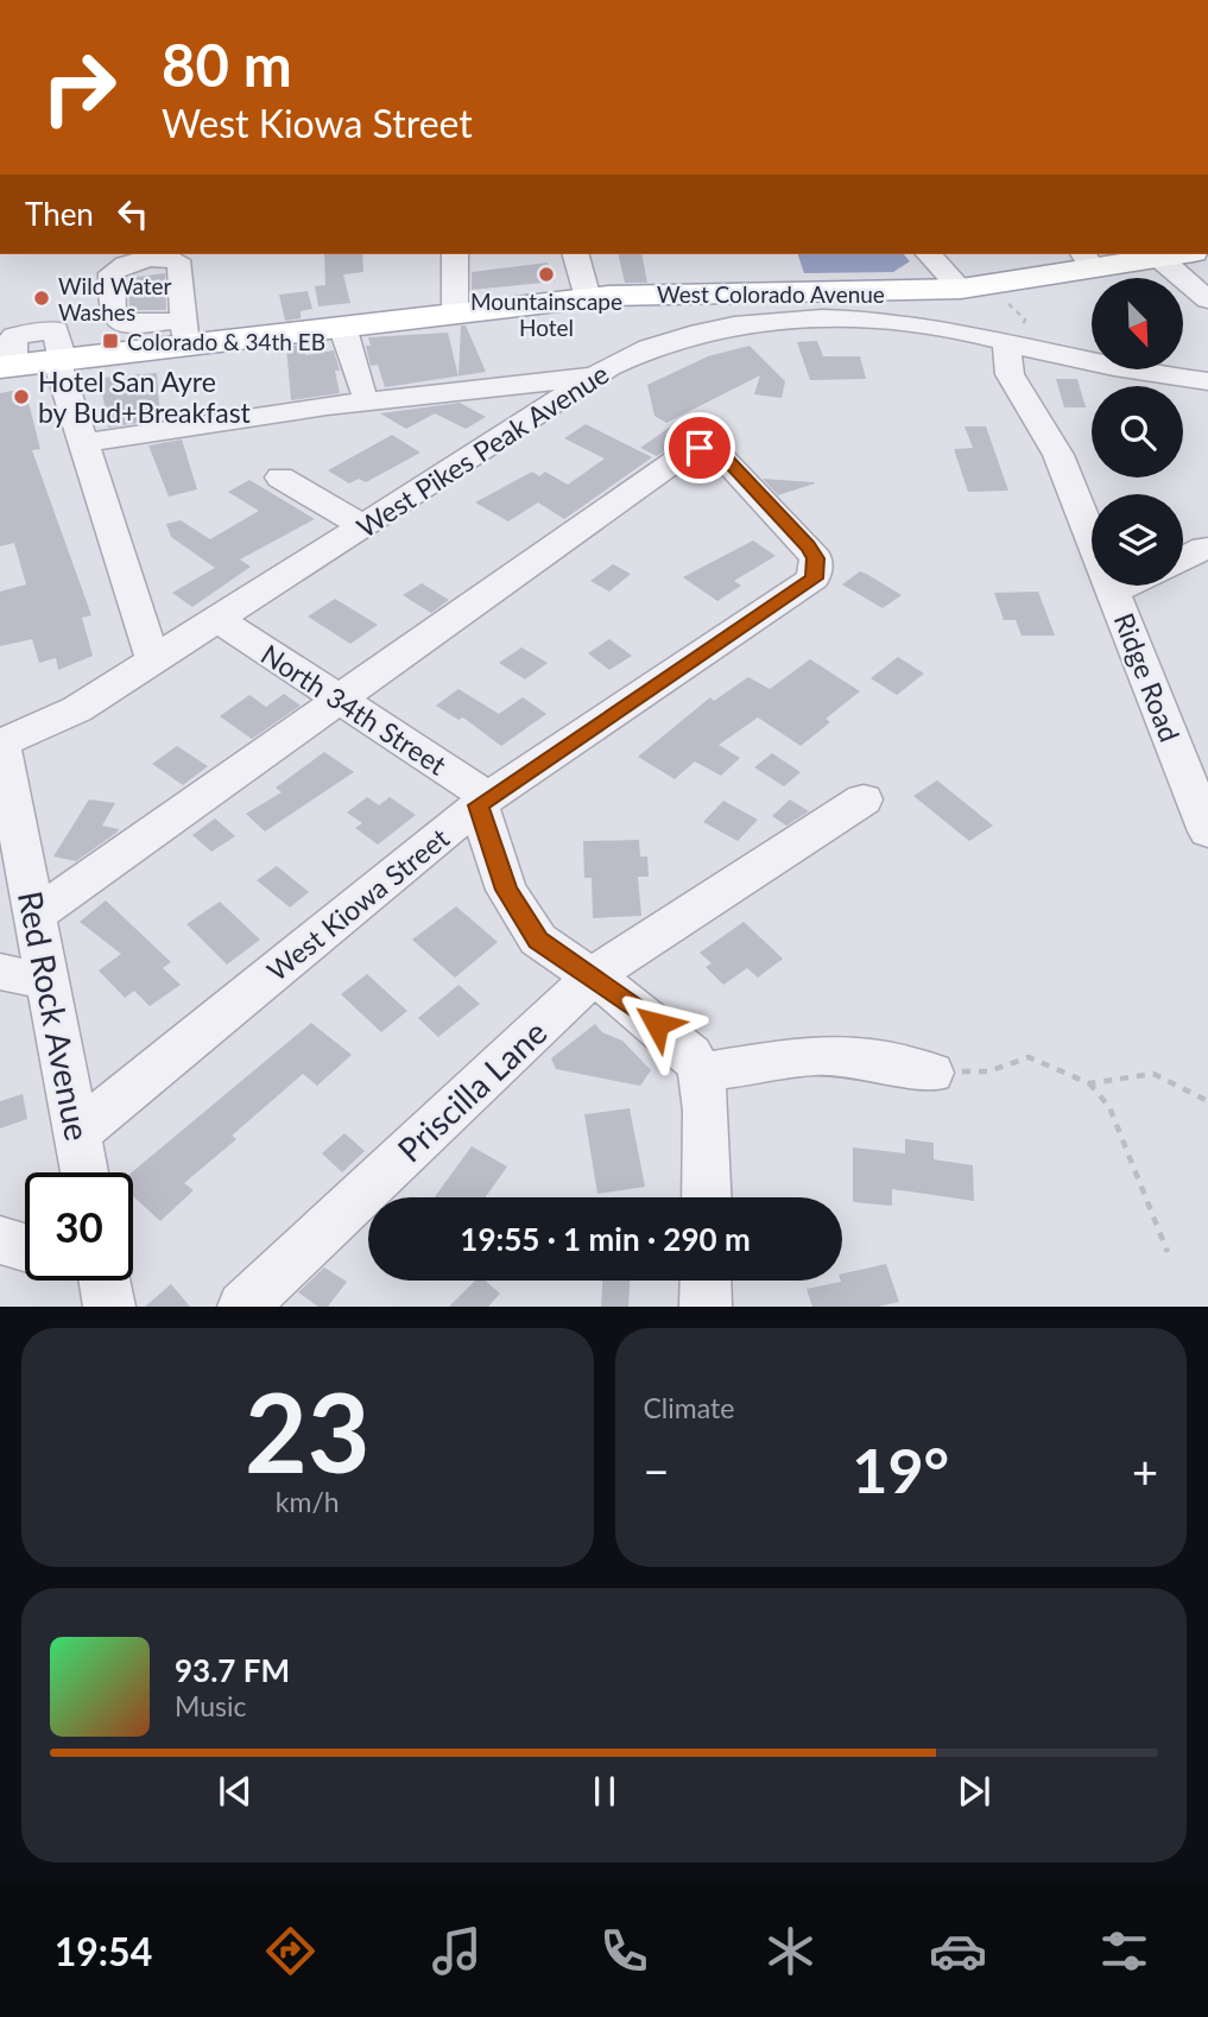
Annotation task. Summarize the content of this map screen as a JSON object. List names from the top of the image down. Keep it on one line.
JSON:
{"streets":{"main road":["West Colorado Avenue"],"street":["West Pikes Peak Avenue","Ridge Road","North 34th Street","West Kiowa Street","Red Rock Avenue","Priscilla Lane"]},"crossings":[["West Pikes Peak Avenue","Ridge Road"],["West Pikes Peak Avenue","North 34th Street"],["West Pikes Peak Avenue","Red Rock Avenue"],["North 34th Street","West Kiowa Street"],["West Kiowa Street","Red Rock Avenue"]],"places":{"other":["Mountainscape Hotel","Wild Water Washes","Hotel San Ayre by Bud+Breakfast"],"transit":["Colorado & 34th EB"]},"north":"bottom right","page":{"turn":["80 m","West Kiowa Street"],"then":"Then","limit":"30","trip":"19:55 · 1 min · 290 m","tile":[["23","km/h"],"Climate"],"heat":["−","19°","+"],"song":["93.7 FM","Music"],"tabs":"19:54"}}
